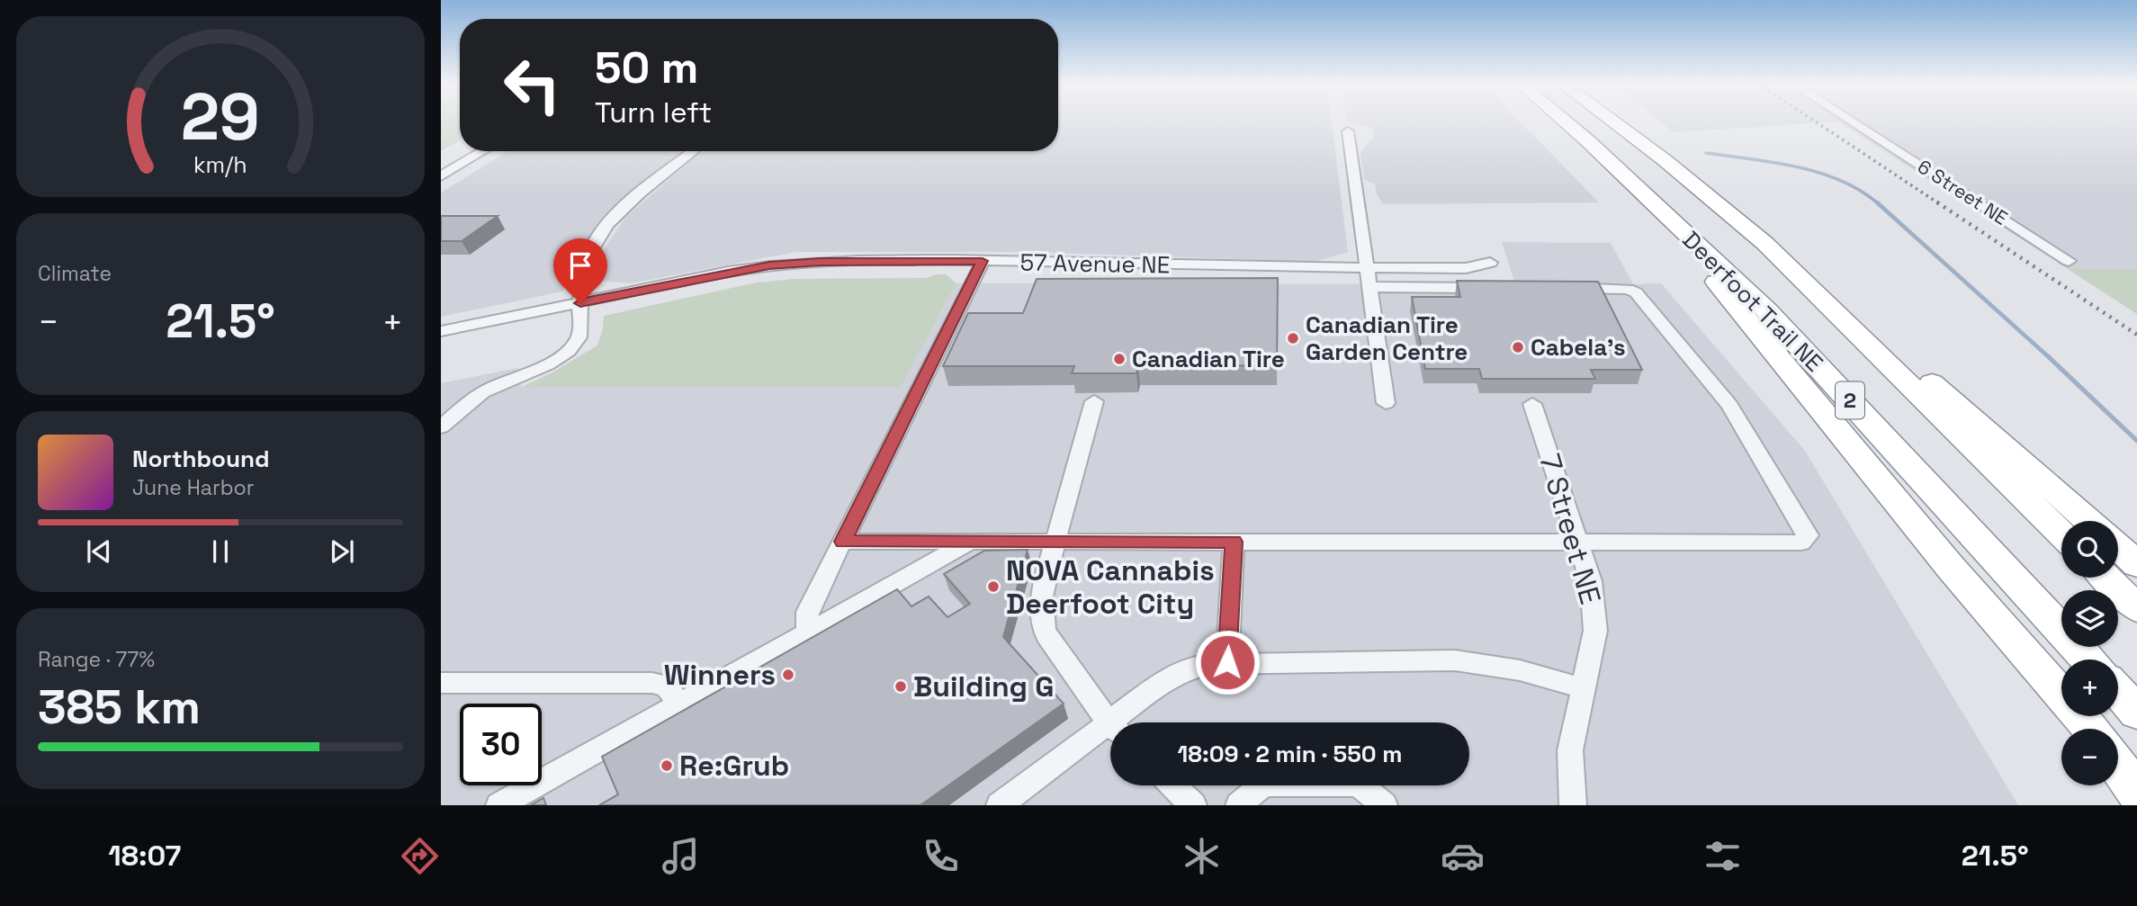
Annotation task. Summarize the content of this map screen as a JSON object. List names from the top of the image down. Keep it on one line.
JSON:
{"streets":{"highway":["Deerfoot Trail NE","2"],"street":["6 Street NE","57 Avenue NE","7 Street NE"]},"places":["Canadian Tire Garden Centre","Cabela's","Canadian Tire","NOVA Cannabis Deerfoot City","Winners","Building G","Re:Grub"],"page":{"turn":["50 m","Turn left"],"tile":["Climate",["Range · 77%","385 km"]],"heat":["−","21.5°","+"],"song":["Northbound","June Harbor"],"map_buttons":["+","−"],"limit":"30","trip":"18:09 · 2 min · 550 m","tabs":["18:07","21.5°"],"gauge":["29","km/h"]}}
